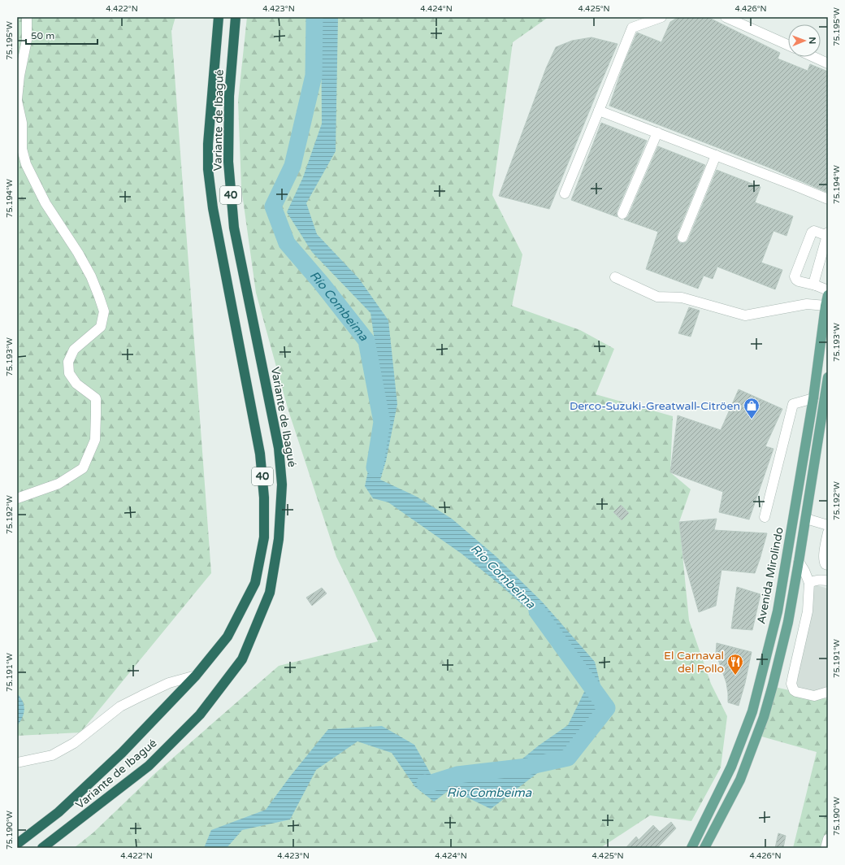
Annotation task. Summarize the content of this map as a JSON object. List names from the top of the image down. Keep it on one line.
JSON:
{"streets":{"highway":["Variante de Ibagué","40"],"main road":["Avenida Mirolindo"]},"water":["Río Combeima","Rio Combeima"],"places":{"shop":["Derco-Suzuki-Greatwall-Citröen"],"restaurant":["El Carnaval del Pollo"]},"scale_bar":"50 m","north":"right","coordinates":["4.422°N","4.423°N","4.424°N","4.425°N","4.426°N","75.195°W","75.194°W","75.193°W","75.192°W","75.191°W","75.190°W"]}
